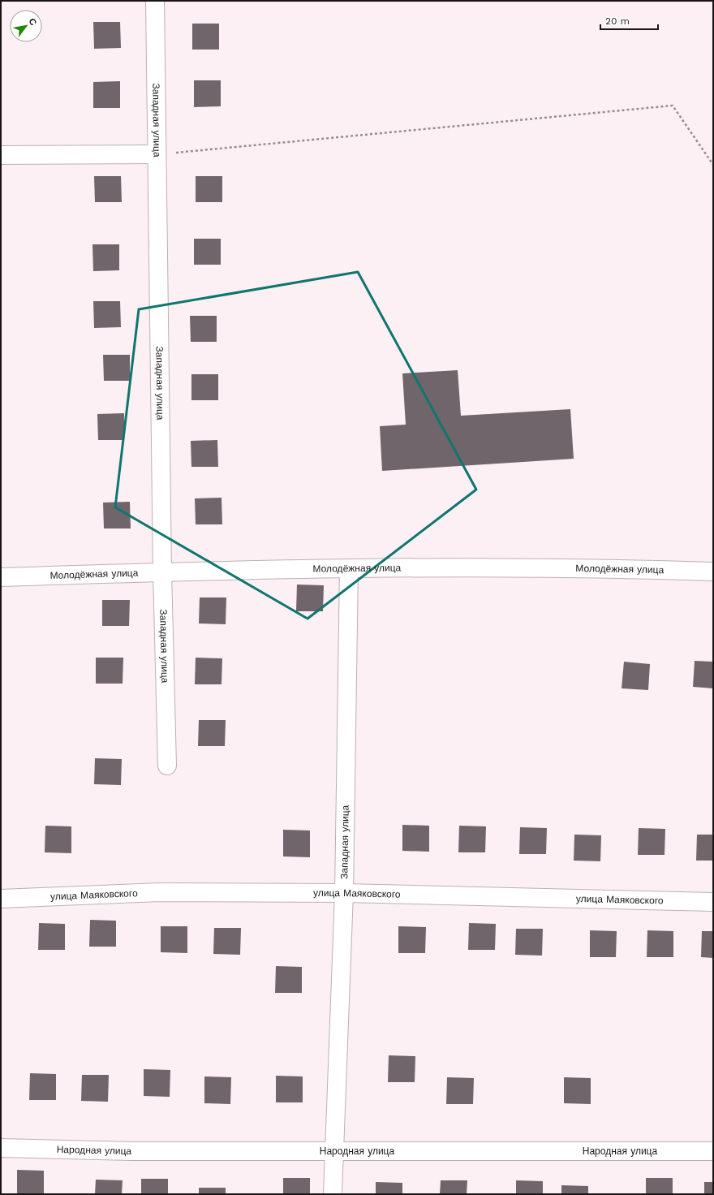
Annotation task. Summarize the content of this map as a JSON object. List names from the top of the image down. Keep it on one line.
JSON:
{"streets":{"street":["Западная улица","Молодёжная улица","улица Маяковского","Народная улица"]},"crossings":[["Западная улица","Молодёжная улица"],["Западная улица","улица Маяковского"],["Западная улица","Народная улица"]],"scale_bar":"20 m","north":"top right"}
